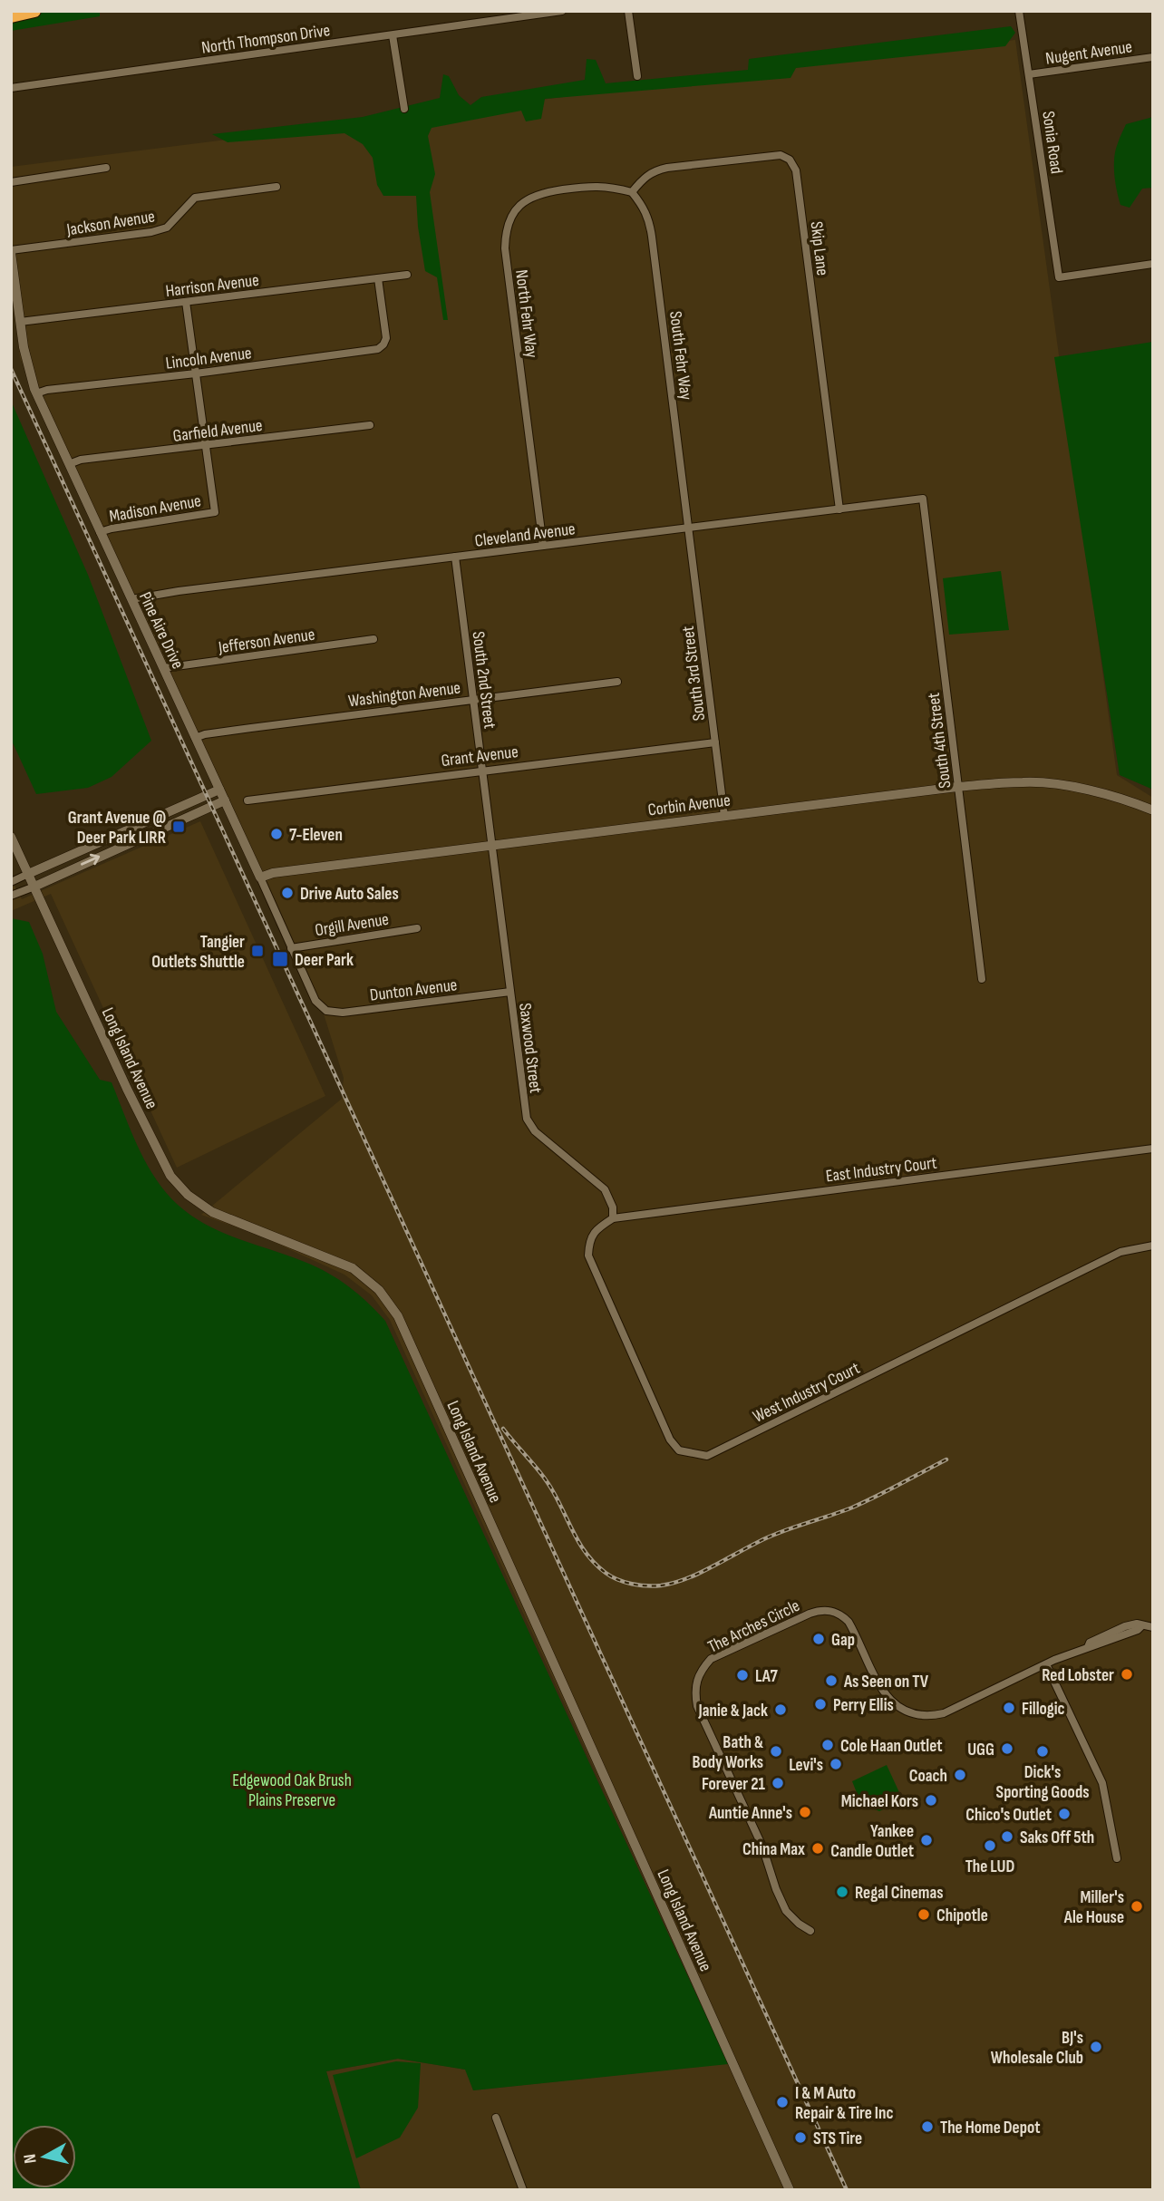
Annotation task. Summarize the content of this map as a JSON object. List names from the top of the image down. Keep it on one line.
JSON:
{"streets":{"street":["North Thompson Drive","Nugent Avenue","Sonia Road","Jackson Avenue","Skip Lane","Harrison Avenue","North Fehr Way","South Fehr Way","Lincoln Avenue","Garfield Avenue","Madison Avenue","Cleveland Avenue","Pine Aire Drive","Jefferson Avenue","South 3rd Street","South 2nd Street","Washington Avenue","South 4th Street","Grant Avenue","Corbin Avenue","Orgill Avenue","Dunton Avenue","Saxwood Street","Long Island Avenue","East Industry Court","West Industry Court","The Arches Circle"]},"crossings":[["Nugent Avenue","Sonia Road"],["Jackson Avenue","Pine Aire Drive"],["Skip Lane","North Fehr Way"],["Skip Lane","South Fehr Way"],["Skip Lane","Cleveland Avenue"],["Harrison Avenue","Lincoln Avenue"],["Harrison Avenue","Pine Aire Drive"],["North Fehr Way","South Fehr Way"],["North Fehr Way","Cleveland Avenue"],["South Fehr Way","Cleveland Avenue"],["South Fehr Way","South 3rd Street"],["Lincoln Avenue","Pine Aire Drive"],["Garfield Avenue","Madison Avenue"],["Garfield Avenue","Pine Aire Drive"],["Madison Avenue","Pine Aire Drive"],["Cleveland Avenue","Pine Aire Drive"],["Cleveland Avenue","South 3rd Street"],["Cleveland Avenue","South 2nd Street"],["Cleveland Avenue","South 4th Street"],["Pine Aire Drive","Jefferson Avenue"],["Pine Aire Drive","Washington Avenue"],["Pine Aire Drive","Corbin Avenue"],["Pine Aire Drive","Orgill Avenue"],["Pine Aire Drive","Dunton Avenue"],["South 3rd Street","Grant Avenue"],["South 3rd Street","Corbin Avenue"],["South 2nd Street","Washington Avenue"],["South 2nd Street","Grant Avenue"],["South 2nd Street","Corbin Avenue"],["South 2nd Street","Saxwood Street"],["South 4th Street","Corbin Avenue"],["Corbin Avenue","Saxwood Street"],["Dunton Avenue","Saxwood Street"],["Saxwood Street","East Industry Court"],["Saxwood Street","West Industry Court"],["East Industry Court","West Industry Court"]],"parks":["Edgewood Oak Brush Plains Preserve"],"places":{"transit":["Grant Avenue @ Deer Park LIRR","Tangier Outlets Shuttle","Deer Park"],"other":["7-Eleven","Drive Auto Sales","Gap","Red Lobster","LA7","As Seen on TV","Perry Ellis","Fillogic","Janie & Jack","Cole Haan Outlet","UGG","Bath & Body Works","Dick's Sporting Goods","Levi's","Coach","Forever 21","Michael Kors","Auntie Anne's","Chico's Outlet","Saks Off 5th","Yankee Candle Outlet","The LUD","China Max","Regal Cinemas","Miller's Ale House","Chipotle","BJ's Wholesale Club","I & M Auto Repair & Tire Inc","The Home Depot","STS Tire"]},"north":"left"}
